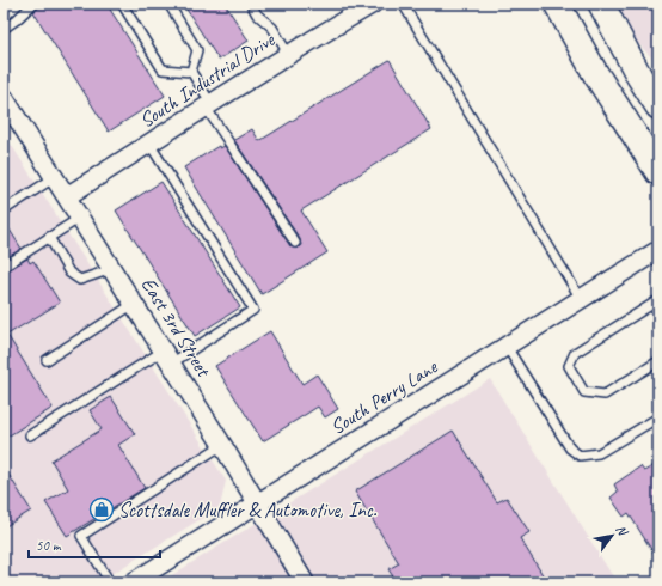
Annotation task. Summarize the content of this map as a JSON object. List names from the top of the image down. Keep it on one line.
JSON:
{"streets":{"street":["South Industrial Drive","East 3rd Street","South Perry Lane"]},"crossings":[["South Industrial Drive","East 3rd Street"],["East 3rd Street","South Perry Lane"]],"places":{"shop":["Scottsdale Muffler & Automotive, Inc."]},"scale_bar":"50 m","north":"top right"}
